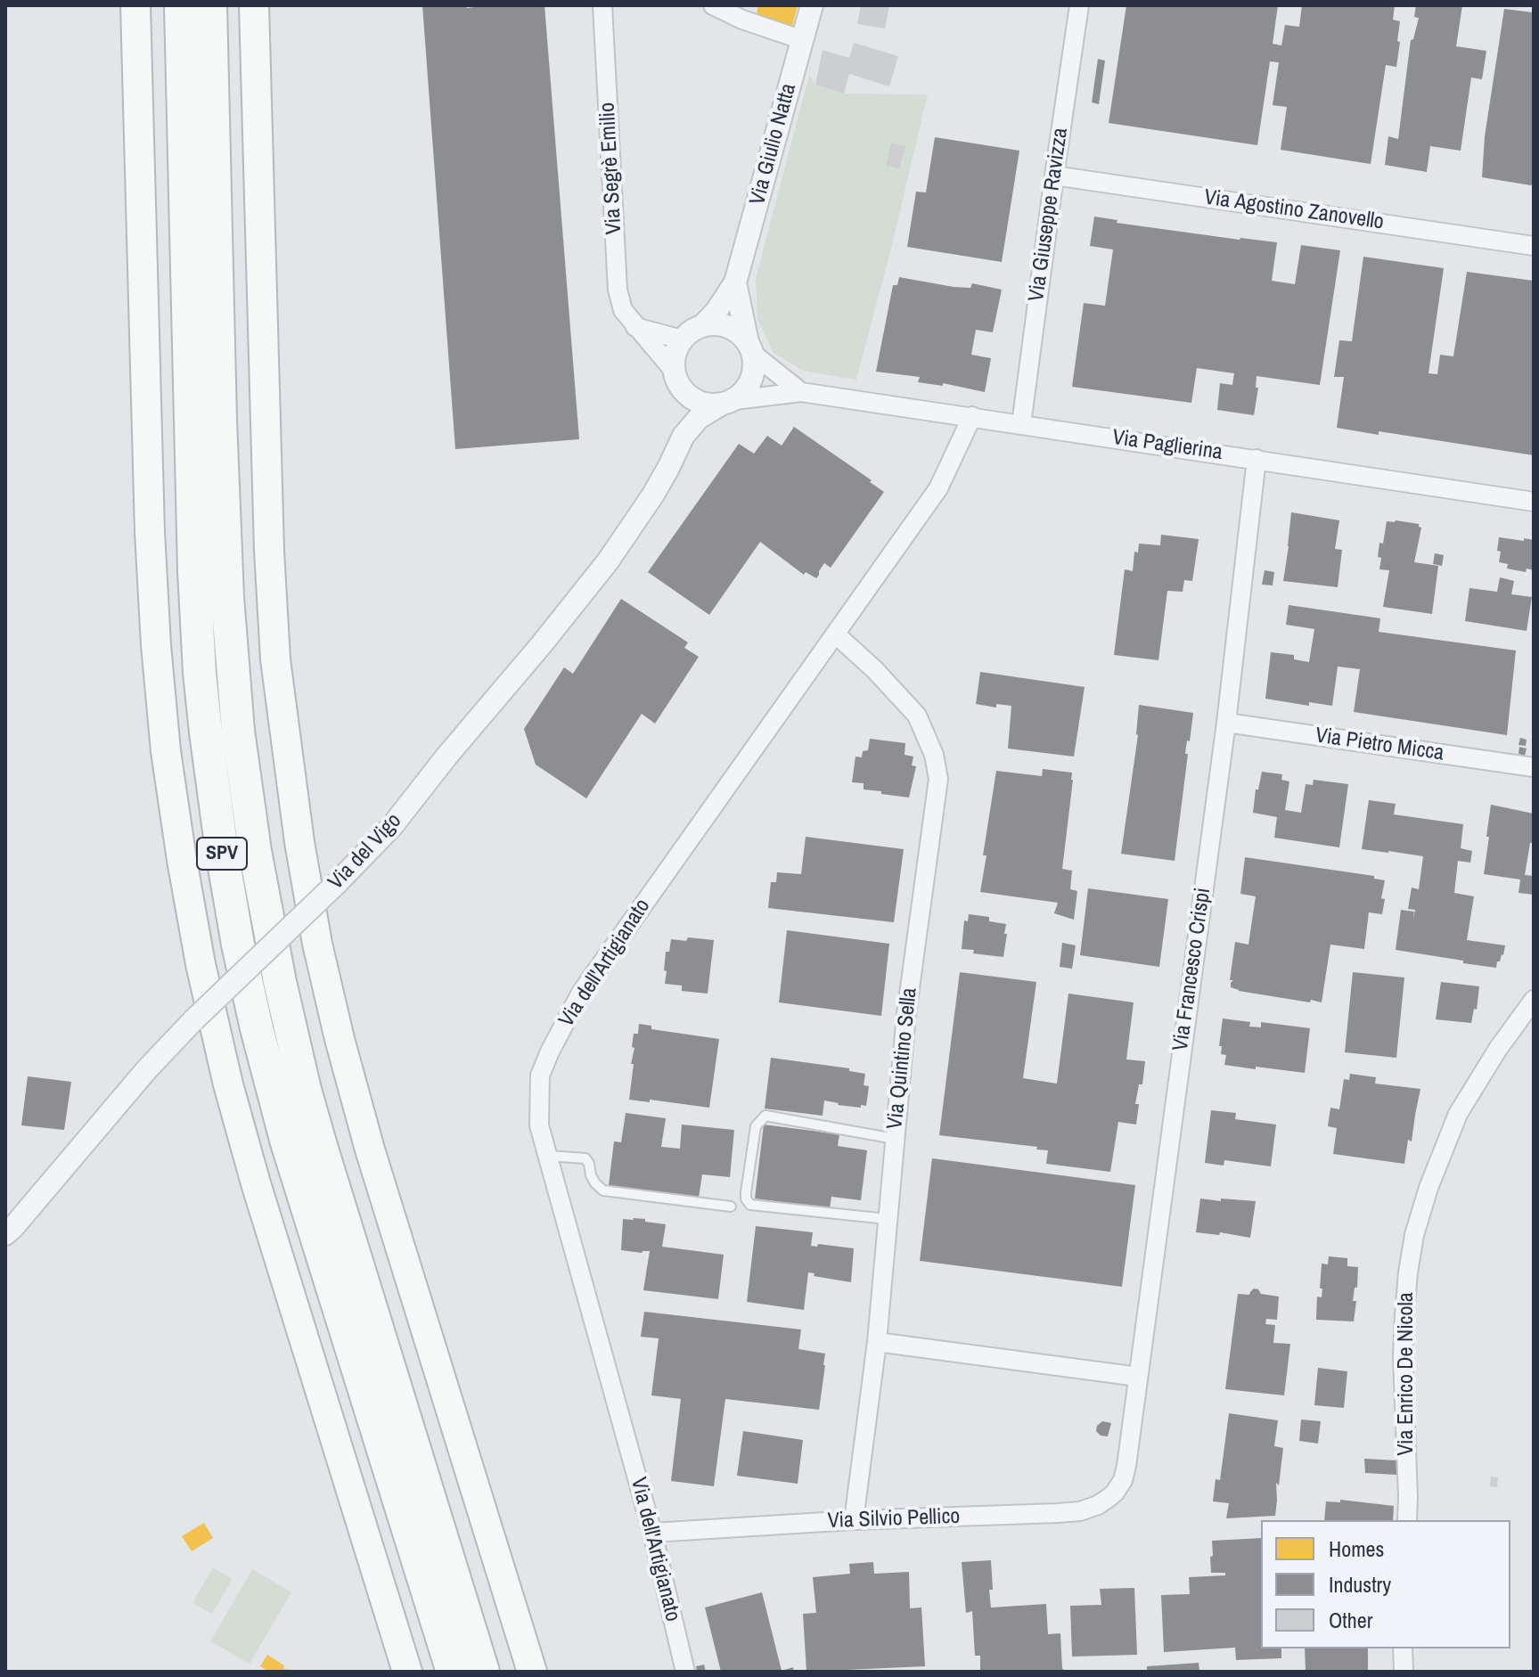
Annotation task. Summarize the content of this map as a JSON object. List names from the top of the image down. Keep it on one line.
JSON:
{"streets":{"highway":["SPV"],"street":["Via Giulio Natta","Via Segrè Emilio","Via Agostino Zanovello","Via Giuseppe Ravizza","Via Paglierina","Via Pietro Micca","Via del Vigo","Via dell'Artigianato","Via Francesco Crispi","Via Quintino Sella","Via Enrico De Nicola","Via Silvio Pellico"]},"crossings":[["Via Giulio Natta","Via Segrè Emilio"],["Via Giulio Natta","Via Paglierina"],["Via Giulio Natta","Via del Vigo"],["Via Segrè Emilio","Via Paglierina"],["Via Segrè Emilio","Via del Vigo"],["Via Agostino Zanovello","Via Giuseppe Ravizza"],["Via Giuseppe Ravizza","Via Paglierina"],["Via Paglierina","Via del Vigo"],["Via Paglierina","Via dell'Artigianato"],["Via Paglierina","Via Francesco Crispi"],["Via Pietro Micca","Via Francesco Crispi"],["Via dell'Artigianato","Via Quintino Sella"],["Via dell'Artigianato","Via Silvio Pellico"],["Via Francesco Crispi","Via Silvio Pellico"],["Via Quintino Sella","Via Silvio Pellico"]],"legend":["Homes","Industry","Other"]}
